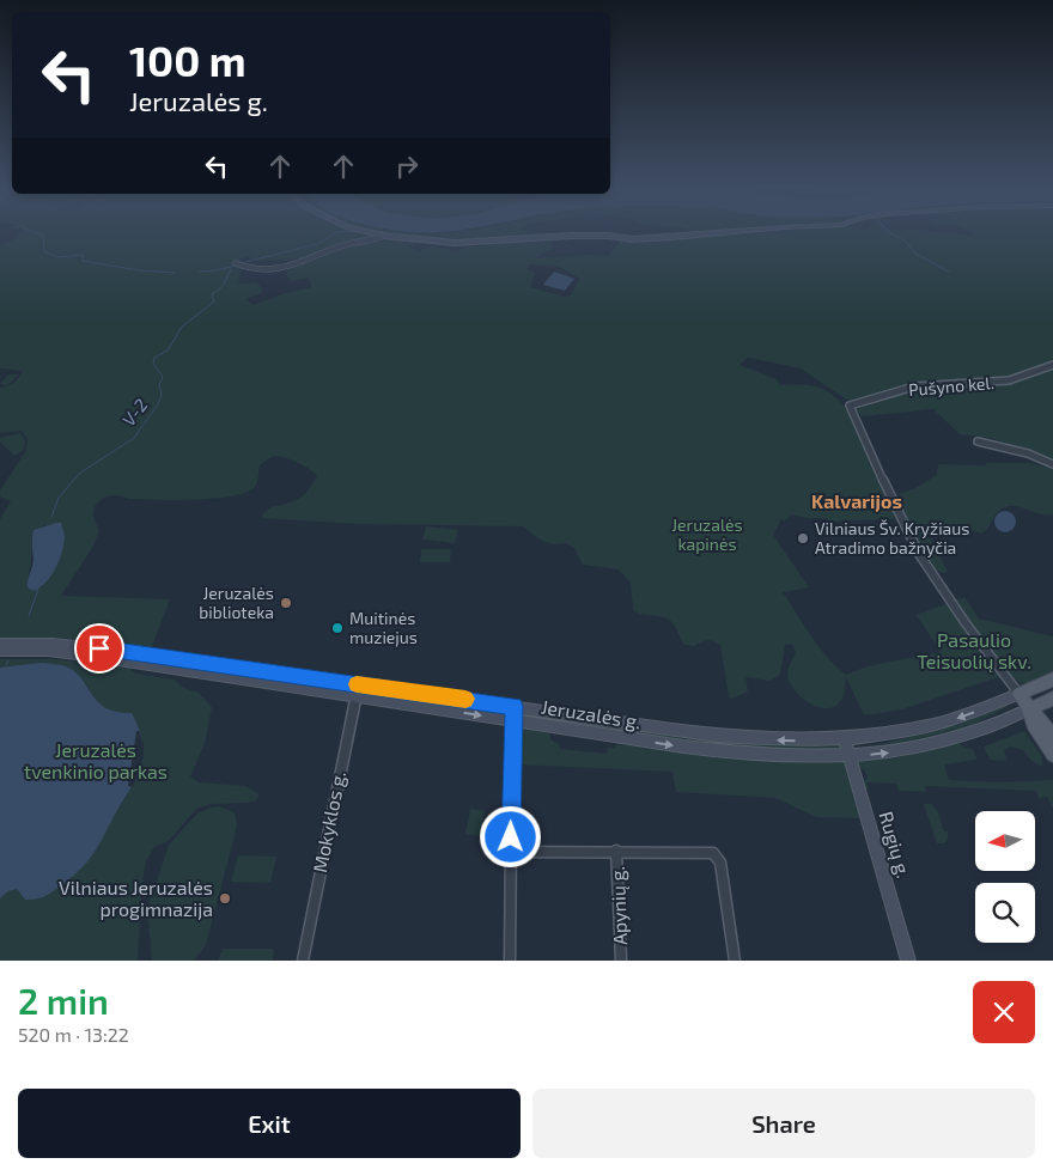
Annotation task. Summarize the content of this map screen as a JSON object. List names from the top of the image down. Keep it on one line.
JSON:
{"streets":{"main road":["Jeruzalės g.","Rugių g."],"street":["Pušyno kel.","Mokyklos g.","Apynių g."]},"crossings":[["Pušyno kel.","Jeruzalės g."],["Jeruzalės g.","Mokyklos g."],["Jeruzalės g.","Rugių g."]],"districts":["Kalvarijos"],"water":["V-2"],"parks":["Jeruzalės kapinės","Pasaulio Teisuolių skv.","Jeruzalės tvenkinio parkas"],"places":["Vilniaus Šv. Kryžiaus Atradimo bažnyčia","Jeruzalės biblioteka","Muitinės muziejus","Vilniaus Jeruzalės progimnazija"],"north":"left","page":{"turn":["100 m","Jeruzalės g."],"heading":["2 min","520 m · 13:22"],"buttons":["Exit","Share"]}}
